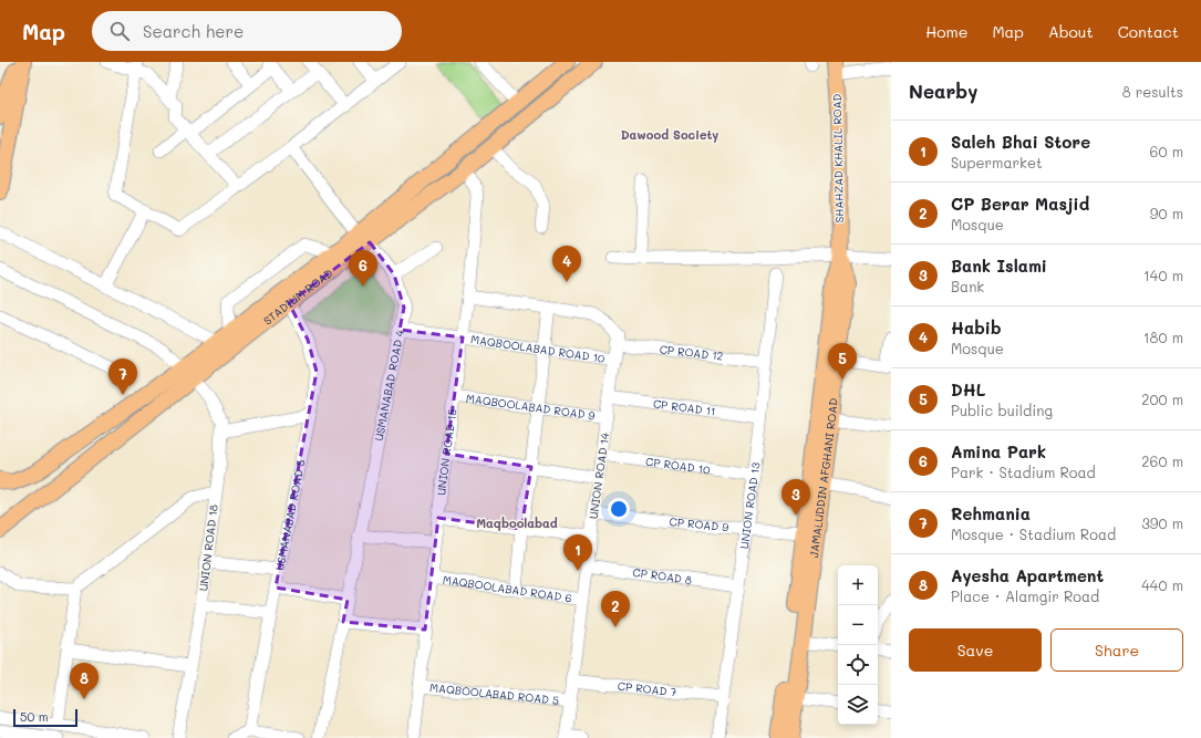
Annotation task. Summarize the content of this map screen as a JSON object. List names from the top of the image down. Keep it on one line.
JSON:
{"streets":{"main road":["SHAHZAD KHALIL ROAD","STADIUM ROAD","JAMALUDDIN AFGHANI ROAD"],"street":["MAQBOOLABAD ROAD 10","CP ROAD 12","USMANABAD ROAD 4","MAQBOOLABAD ROAD 9","CP ROAD 11","UNION ROAD 15","CP ROAD 10","UNION ROAD 14","UNION ROAD 13","USMANABAD ROAD 5","CP ROAD 9","UNION ROAD 18","CP ROAD 8","MAQBOOLABAD ROAD 6","CP ROAD 7","MAQBOOLABAD ROAD 5"]},"crossings":[["SHAHZAD KHALIL ROAD","JAMALUDDIN AFGHANI ROAD"],["STADIUM ROAD","USMANABAD ROAD 4"],["STADIUM ROAD","UNION ROAD 15"],["STADIUM ROAD","USMANABAD ROAD 5"],["STADIUM ROAD","UNION ROAD 18"],["MAQBOOLABAD ROAD 10","UNION ROAD 15"],["MAQBOOLABAD ROAD 10","UNION ROAD 14"],["CP ROAD 12","UNION ROAD 14"],["CP ROAD 12","UNION ROAD 13"],["MAQBOOLABAD ROAD 9","UNION ROAD 15"],["MAQBOOLABAD ROAD 9","UNION ROAD 14"],["CP ROAD 11","UNION ROAD 14"],["CP ROAD 11","UNION ROAD 13"],["UNION ROAD 15","MAQBOOLABAD ROAD 6"],["UNION ROAD 15","MAQBOOLABAD ROAD 5"],["CP ROAD 10","UNION ROAD 14"],["CP ROAD 10","UNION ROAD 13"],["UNION ROAD 14","CP ROAD 9"],["UNION ROAD 14","CP ROAD 8"],["UNION ROAD 14","MAQBOOLABAD ROAD 6"],["UNION ROAD 14","CP ROAD 7"],["UNION ROAD 14","MAQBOOLABAD ROAD 5"],["JAMALUDDIN AFGHANI ROAD","CP ROAD 9"],["UNION ROAD 13","CP ROAD 9"],["UNION ROAD 13","CP ROAD 8"],["UNION ROAD 13","CP ROAD 7"]],"districts":["Dawood Society","Maqboolabad"],"scale_bar":"50 m","page":{"header":"Map","search":"Search here","nav":["Home","Map","About","Contact"],"heading":["Nearby","8 results"],"list":[{"mark":"1","name":"Saleh Bhai Store","note":"Supermarket","value":"60 m"},{"mark":"2","name":"CP Berar Masjid","note":"Mosque","value":"90 m"},{"mark":"3","name":"Bank Islami","note":"Bank","value":"140 m"},{"mark":"4","name":"Habib","note":"Mosque","value":"180 m"},{"mark":"5","name":"DHL","note":"Public building","value":"200 m"},{"mark":"6","name":"Amina Park","note":"Park · Stadium Road","value":"260 m"},{"mark":"7","name":"Rehmania","note":"Mosque · Stadium Road","value":"390 m"},{"mark":"8","name":"Ayesha Apartment","note":"Place · Alamgir Road","value":"440 m"}],"pins":["4","6","5","7","3","1","2","8"],"map_buttons":["+","−"],"buttons":["Save","Share"],"scale":"50 m"}}
